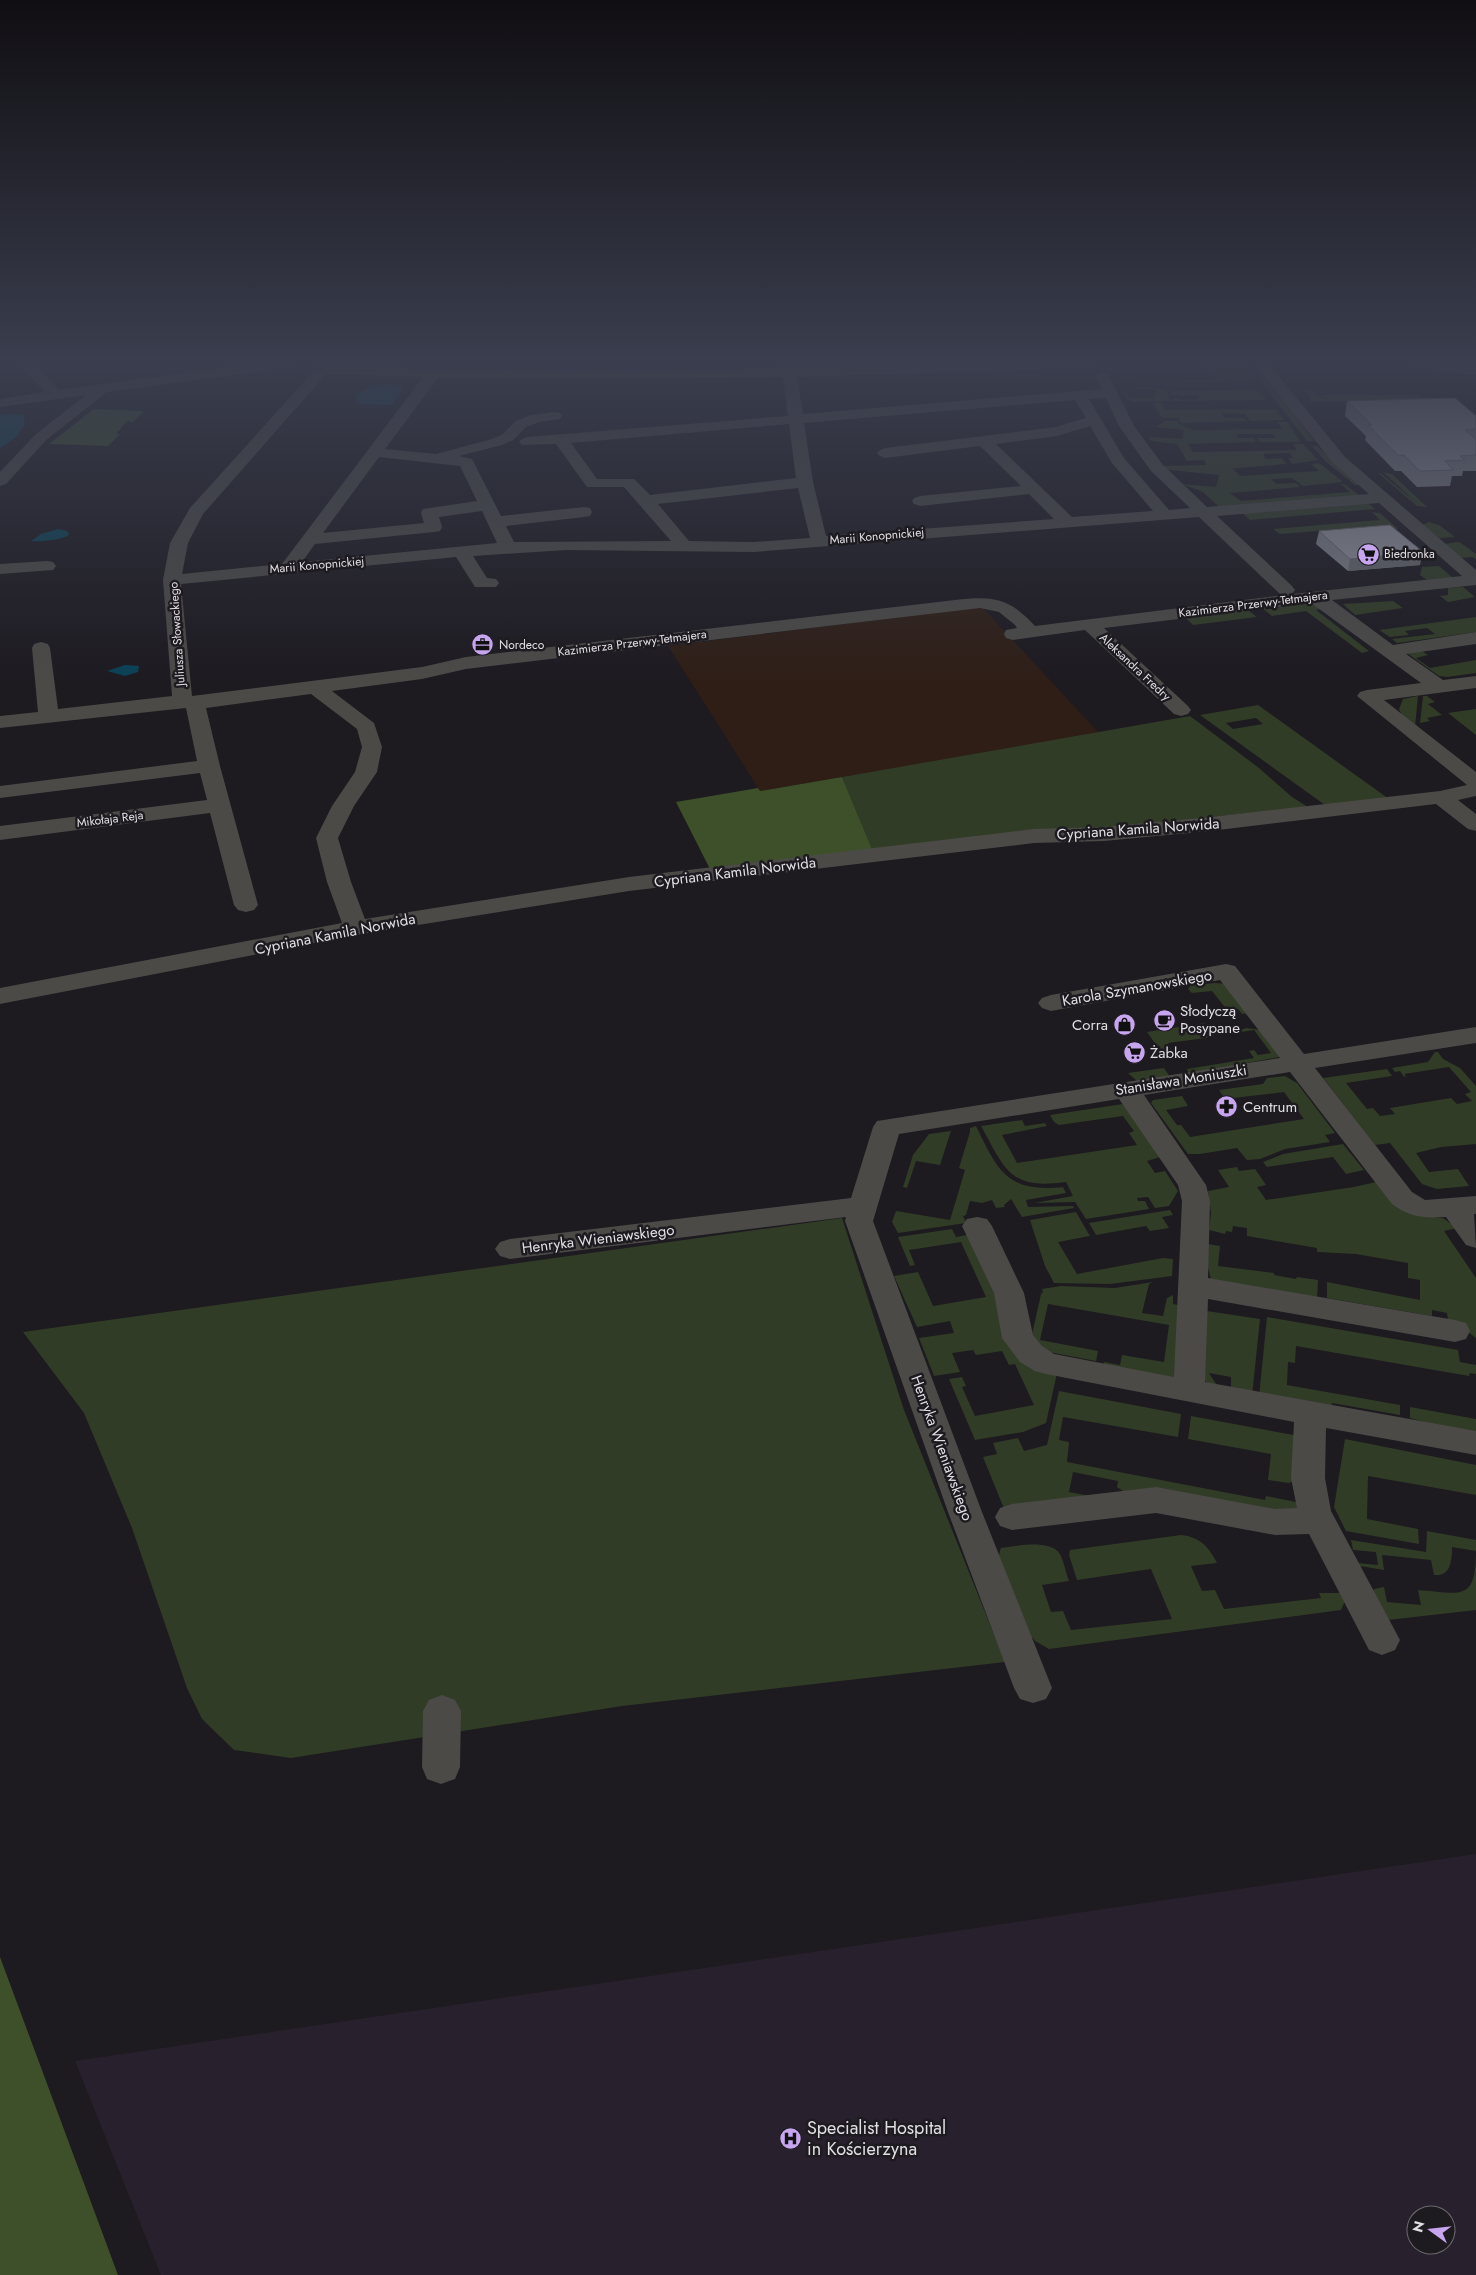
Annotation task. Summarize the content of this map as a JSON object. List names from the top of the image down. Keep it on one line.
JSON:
{"streets":{"street":["Marii Konopnickiej","Kazimierza Przerwy-Tetmajera","Juliusza Słowackiego","Aleksandra Fredry","Mikołaja Reja","Cypriana Kamila Norwida","Karola Szymanowskiego","Stanisława Moniuszki","Henryka Wieniawskiego"]},"crossings":[["Marii Konopnickiej","Juliusza Słowackiego"],["Kazimierza Przerwy-Tetmajera","Juliusza Słowackiego"],["Kazimierza Przerwy-Tetmajera","Aleksandra Fredry"],["Juliusza Słowackiego","Mikołaja Reja"],["Karola Szymanowskiego","Stanisława Moniuszki"],["Stanisława Moniuszki","Henryka Wieniawskiego"]],"places":{"supermarket":["Biedronka","Żabka"],"office":["Nordeco"],"cafe":["Słodyczą Posypane"],"shop":["Corra"],"pharmacy":["Centrum"],"hospital":["Specialist Hospital in Kościerzyna"]},"north":"left"}
